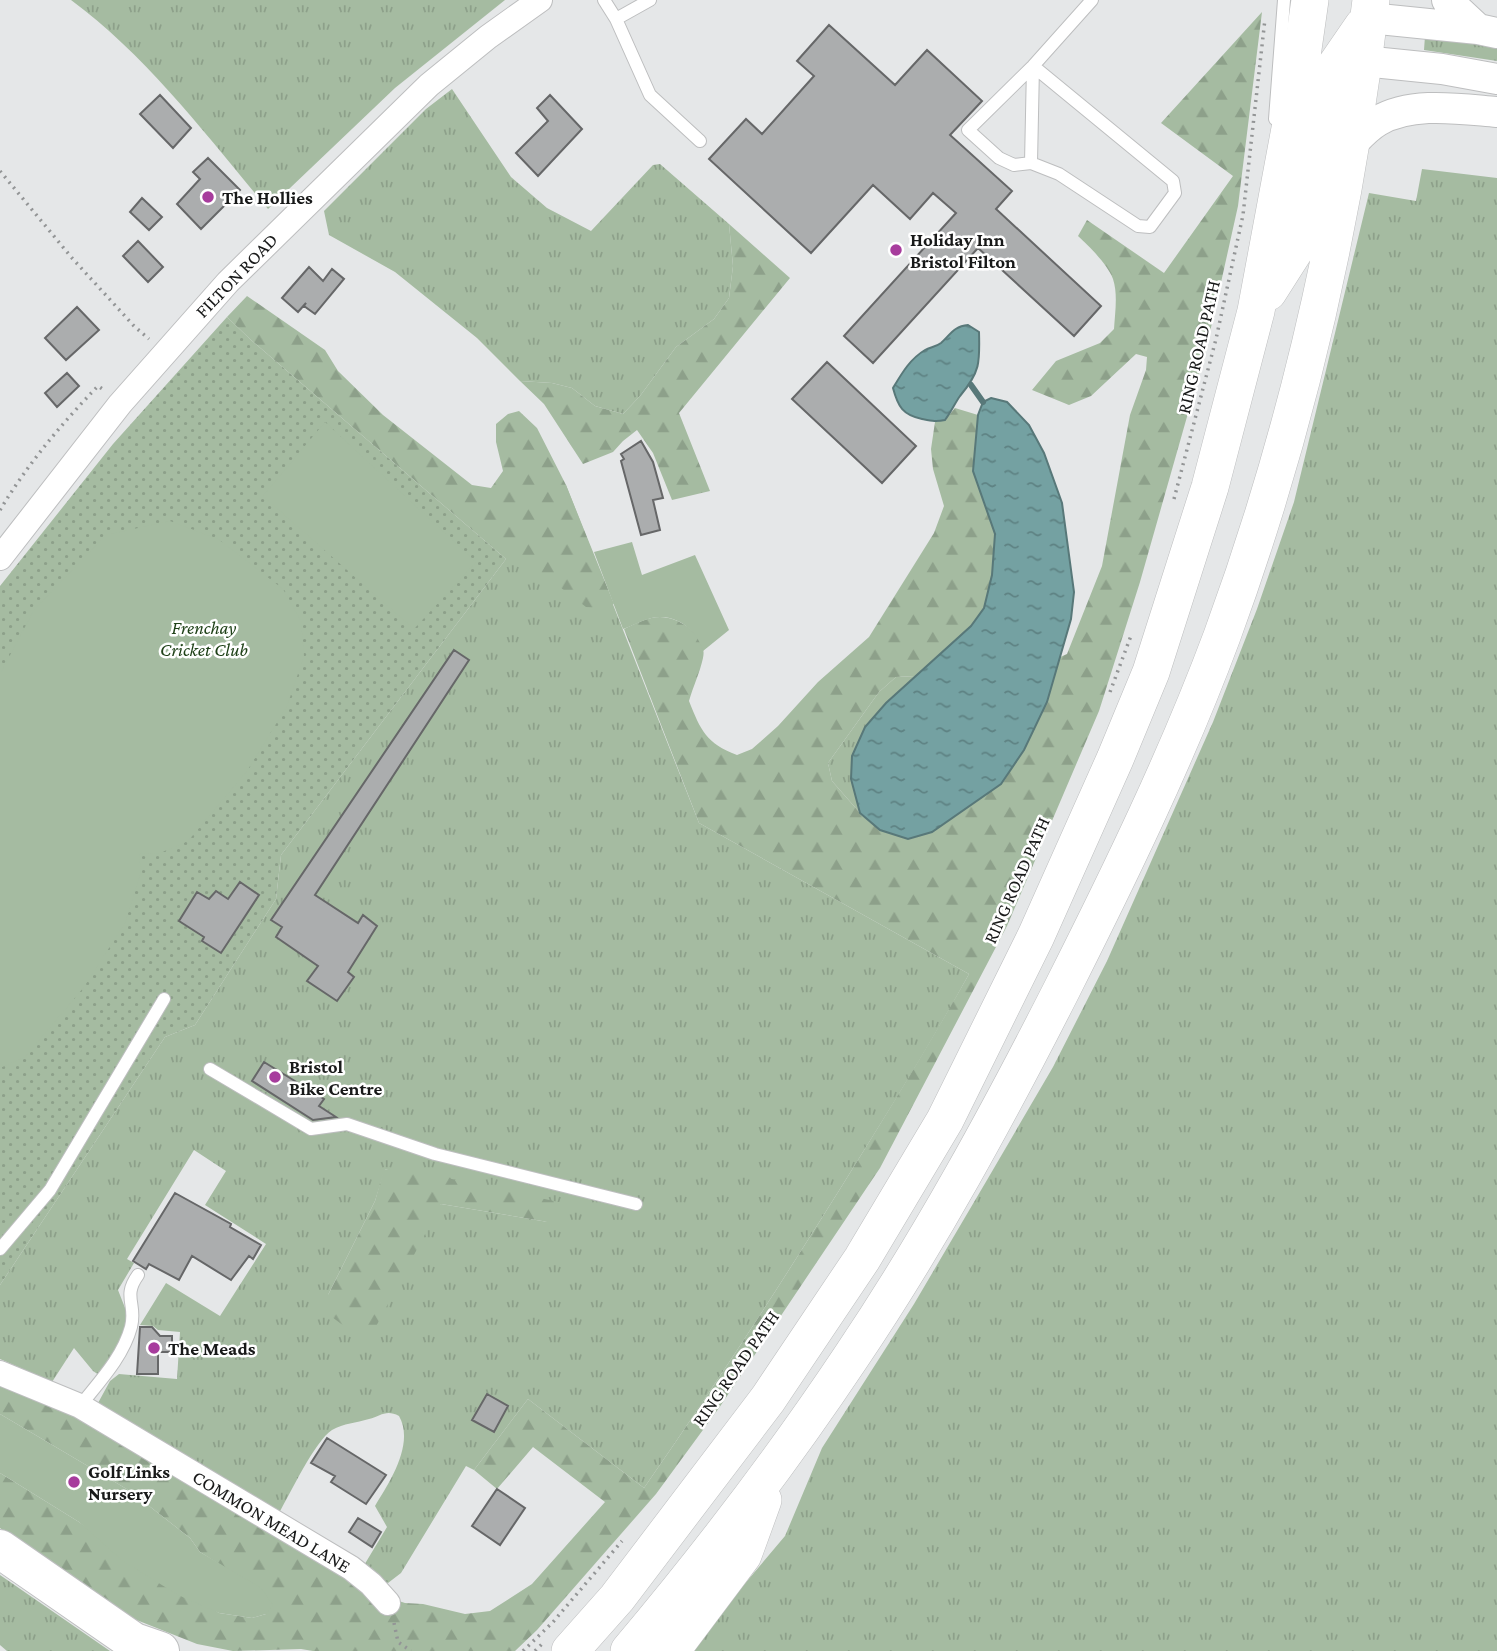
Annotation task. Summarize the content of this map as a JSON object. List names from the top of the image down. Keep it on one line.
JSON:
{"streets":{"street":["FILTON ROAD","COMMON MEAD LANE"],"path":["RING ROAD PATH"]},"parks":["Frenchay Cricket Club"],"places":["The Hollies","Holiday Inn Bristol Filton","Bristol Bike Centre","The Meads","Golf Links Nursery"]}
